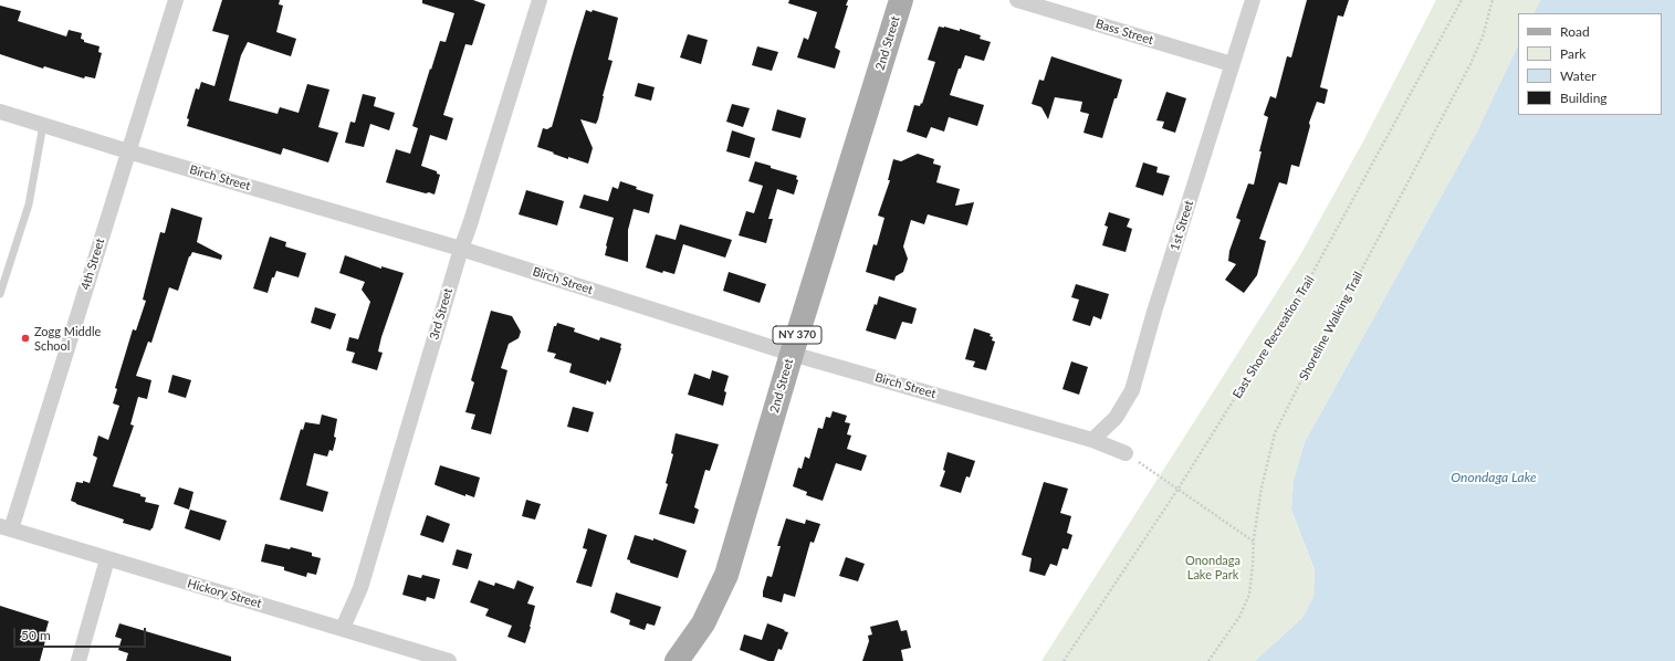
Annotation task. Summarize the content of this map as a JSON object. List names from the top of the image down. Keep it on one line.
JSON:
{"streets":{"main road":["2nd Street","NY 370"],"street":["Bass Street","Birch Street","1st Street","4th Street","3rd Street","Hickory Street"],"path":["Shoreline Walking Trail","East Shore Recreation Trail"]},"crossings":[["Bass Street","1st Street"],["2nd Street","Birch Street"],["Birch Street","1st Street"],["Birch Street","4th Street"],["Birch Street","3rd Street"],["4th Street","Hickory Street"],["3rd Street","Hickory Street"]],"water":["Onondaga Lake"],"parks":["Onondaga Lake Park"],"places":["Zogg Middle School"],"legend":["Road","Park","Water","Building"],"scale_bar":"50 m"}
